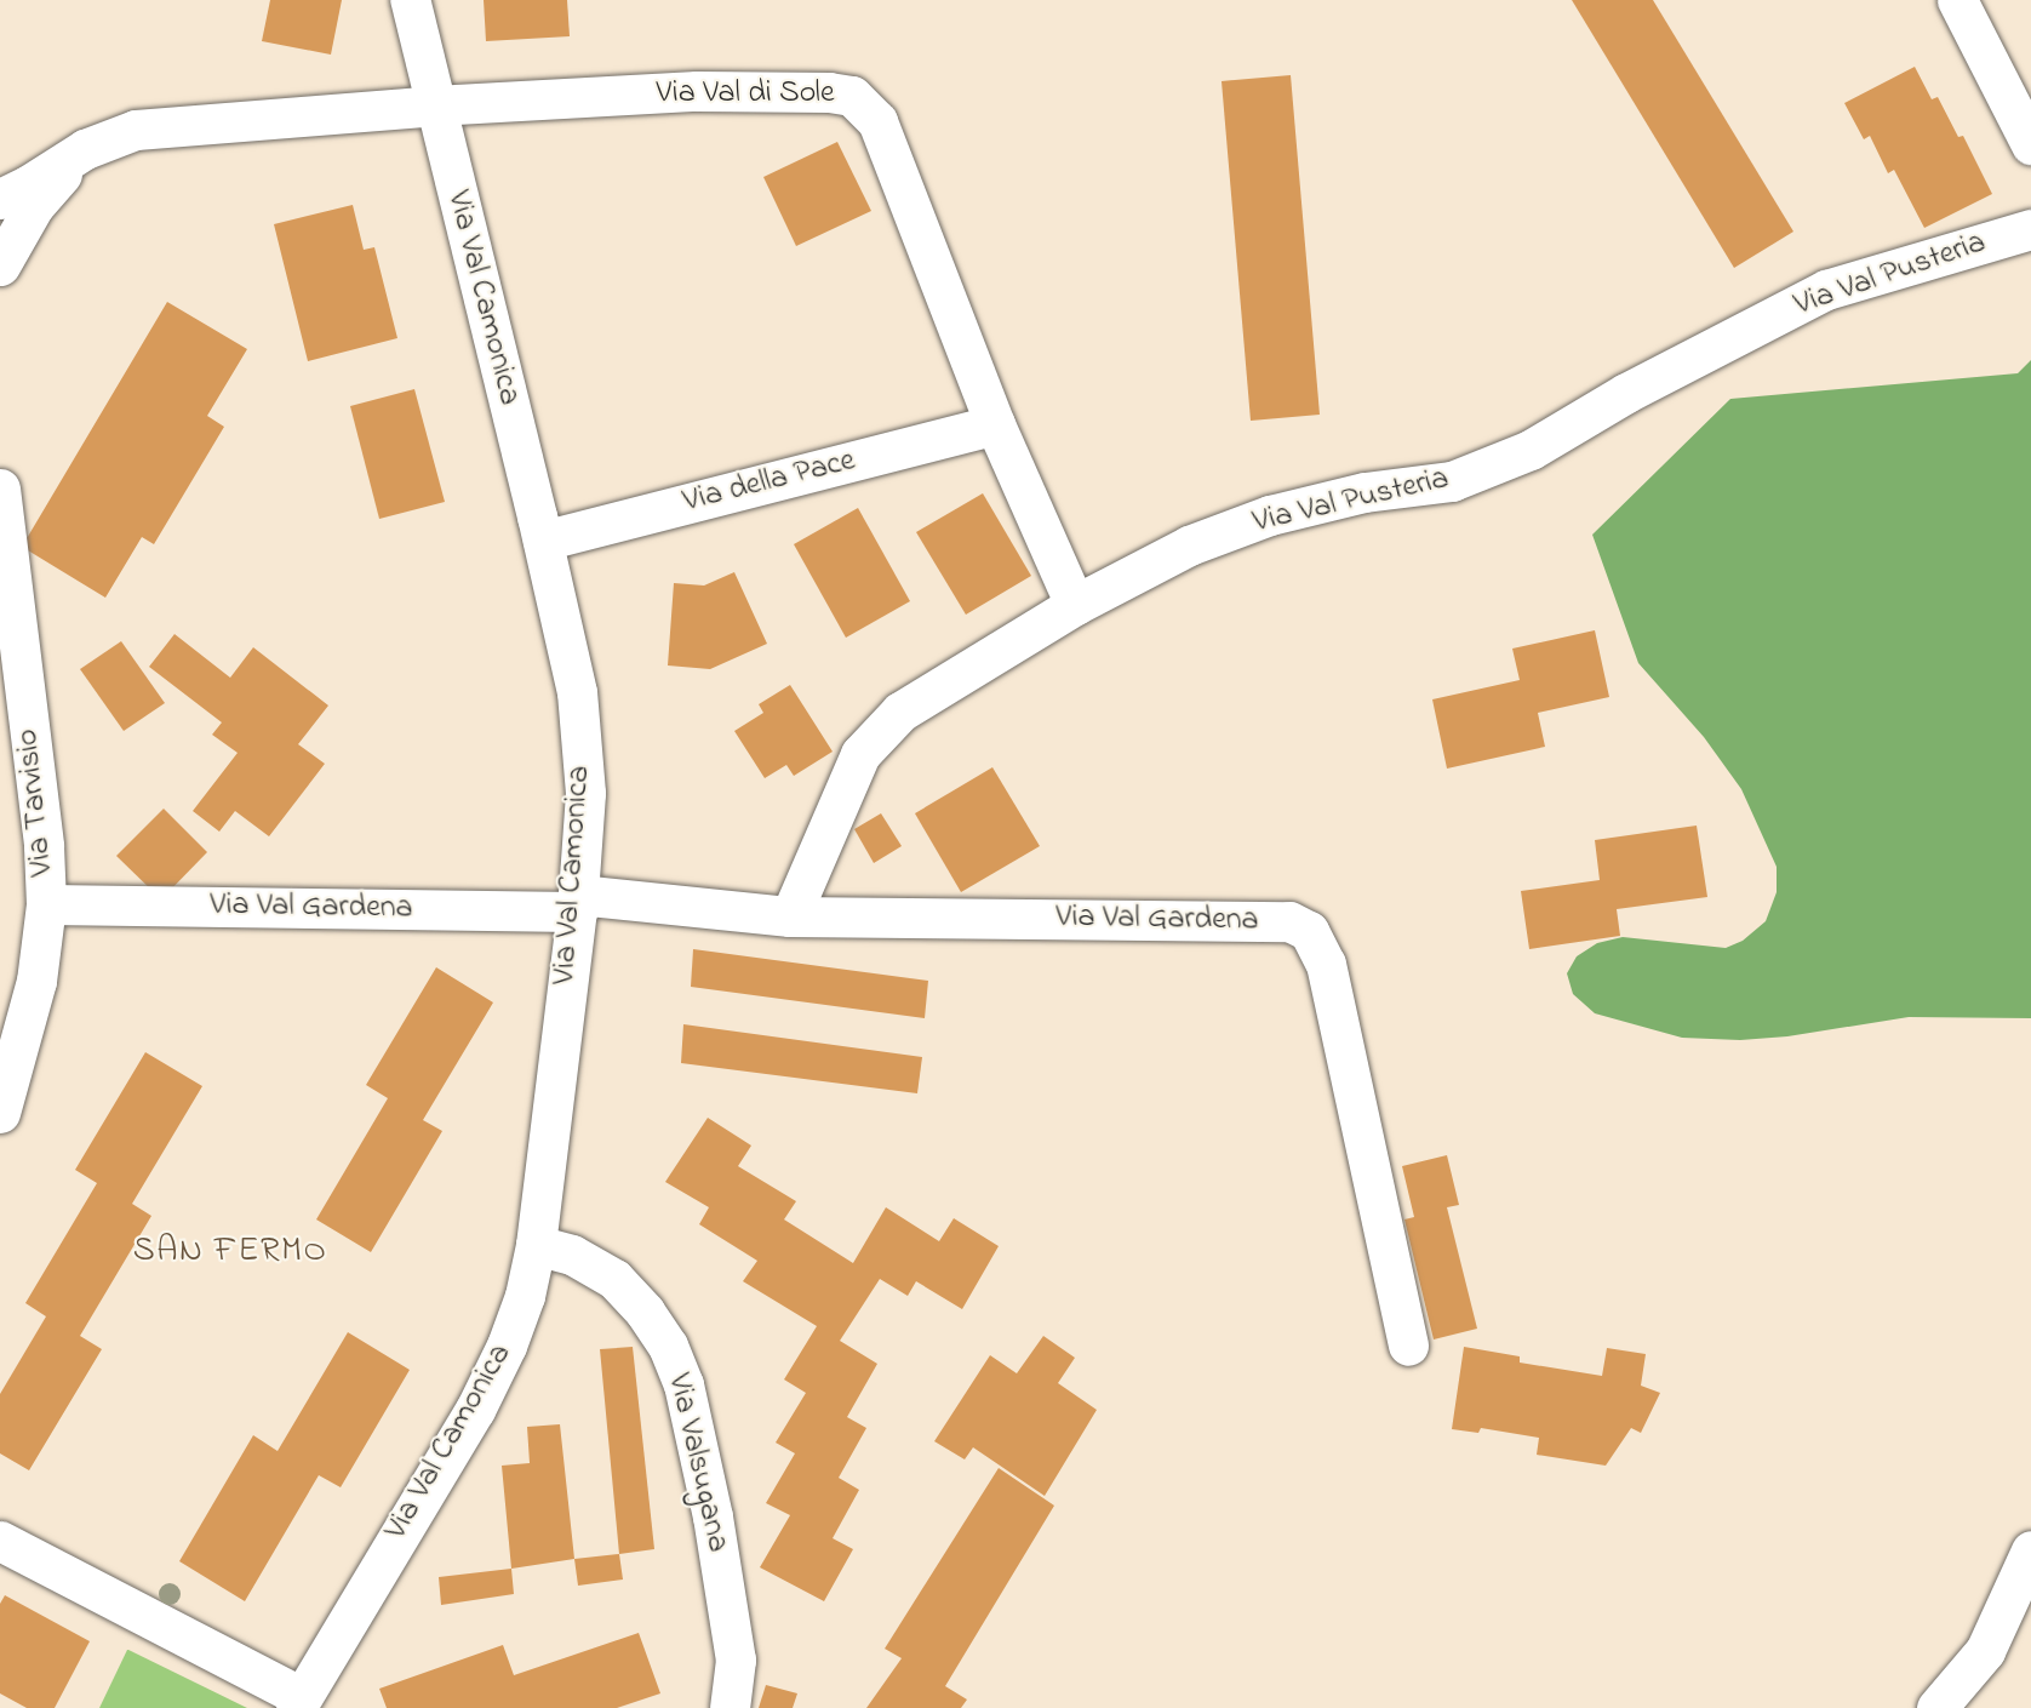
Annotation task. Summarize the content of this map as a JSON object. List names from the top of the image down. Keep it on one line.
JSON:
{"streets":{"street":["Via Val di Sole","Via Val Pusteria","Via Val Camonica","Via della Pace","Via Tarvisio","Via Val Gardena","Via Valsugana"]},"crossings":[["Via Val di Sole","Via Val Pusteria"],["Via Val di Sole","Via Val Camonica"],["Via Val di Sole","Via della Pace"],["Via Val Pusteria","Via Val Gardena"],["Via Val Camonica","Via della Pace"],["Via Val Camonica","Via Val Gardena"],["Via Val Camonica","Via Valsugana"],["Via Tarvisio","Via Val Gardena"]],"districts":["SAN FERMO"]}
